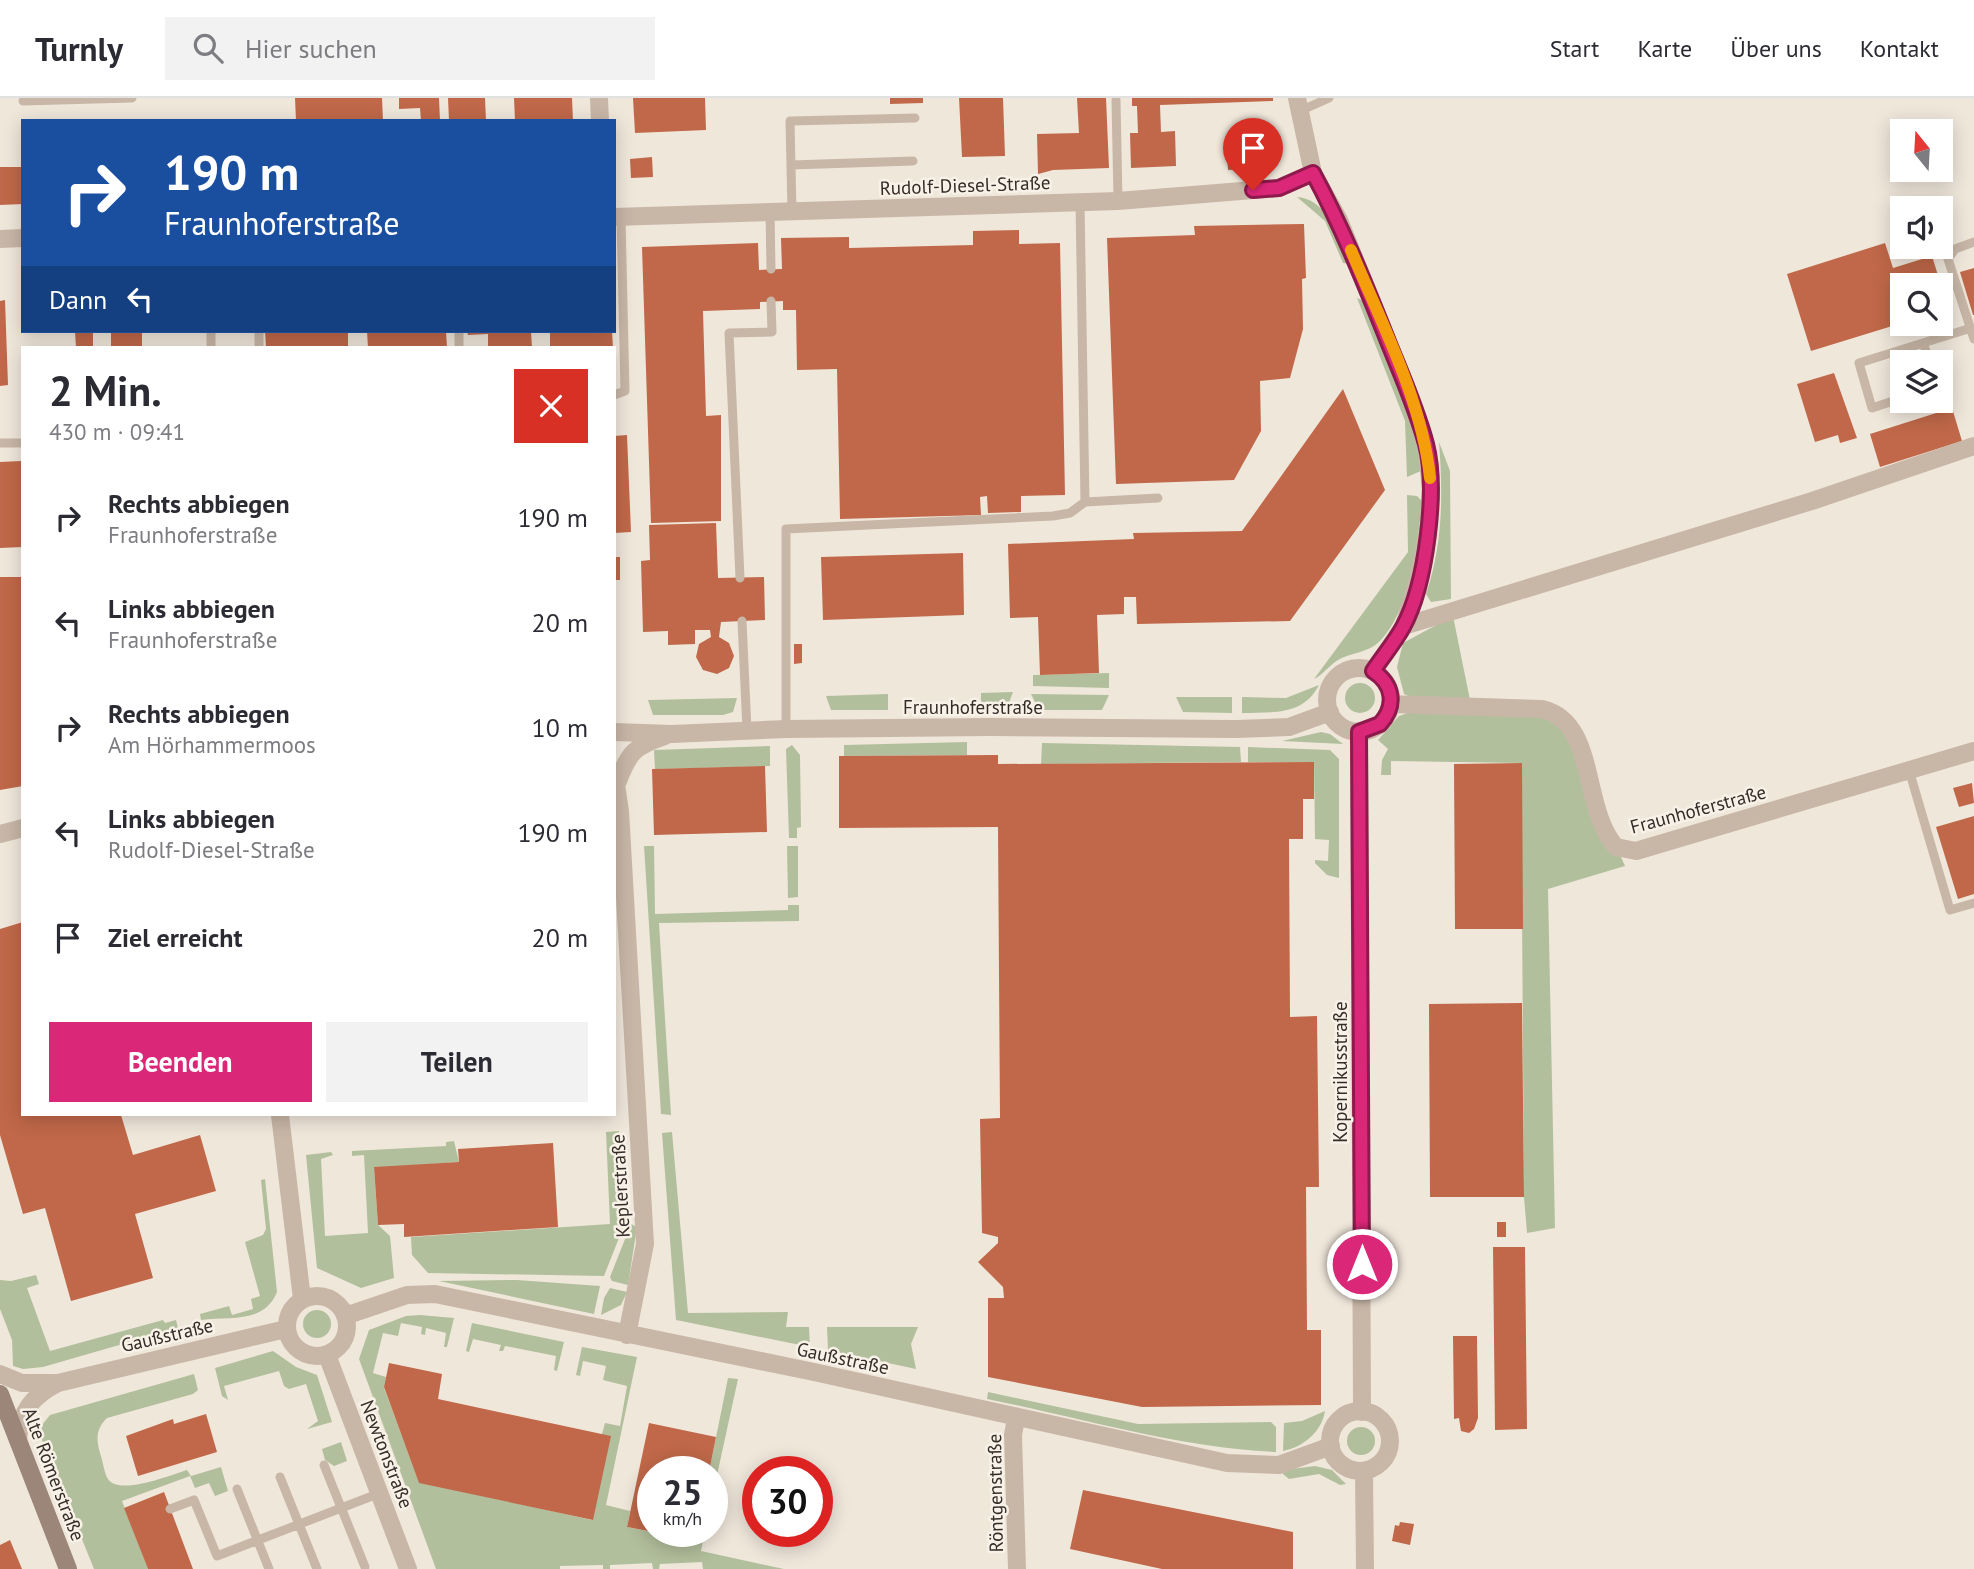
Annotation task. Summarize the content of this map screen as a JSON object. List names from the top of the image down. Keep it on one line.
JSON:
{"streets":{"main road":["Alte Römerstraße"],"street":["Rudolf-Diesel-Straße","Fraunhoferstraße","Kopernikusstraße","Keplerstraße","Gaußstraße","Newtonstraße","Röntgenstraße"]},"crossings":[["Fraunhoferstraße","Kopernikusstraße"],["Fraunhoferstraße","Keplerstraße"],["Kopernikusstraße","Gaußstraße"],["Keplerstraße","Gaußstraße"],["Gaußstraße","Newtonstraße"],["Gaußstraße","Alte Römerstraße"],["Gaußstraße","Röntgenstraße"]],"north":"top","page":{"header":"Turnly","search":"Hier suchen","nav":["Start","Karte","Über uns","Kontakt"],"turn":["190 m","Fraunhoferstraße"],"then":"Dann","heading":["2 Min.","430 m · 09:41"],"list":[{"name":"Rechts abbiegen","note":"Fraunhoferstraße","value":"190 m"},{"name":"Links abbiegen","note":"Fraunhoferstraße","value":"20 m"},{"name":"Rechts abbiegen","note":"Am Hörhammermoos","value":"10 m"},{"name":"Links abbiegen","note":"Rudolf-Diesel-Straße","value":"190 m"},{"name":"Ziel erreicht","value":"20 m"}],"buttons":["Beenden","Teilen"],"speed":"25 km/h","limit":"30"}}
